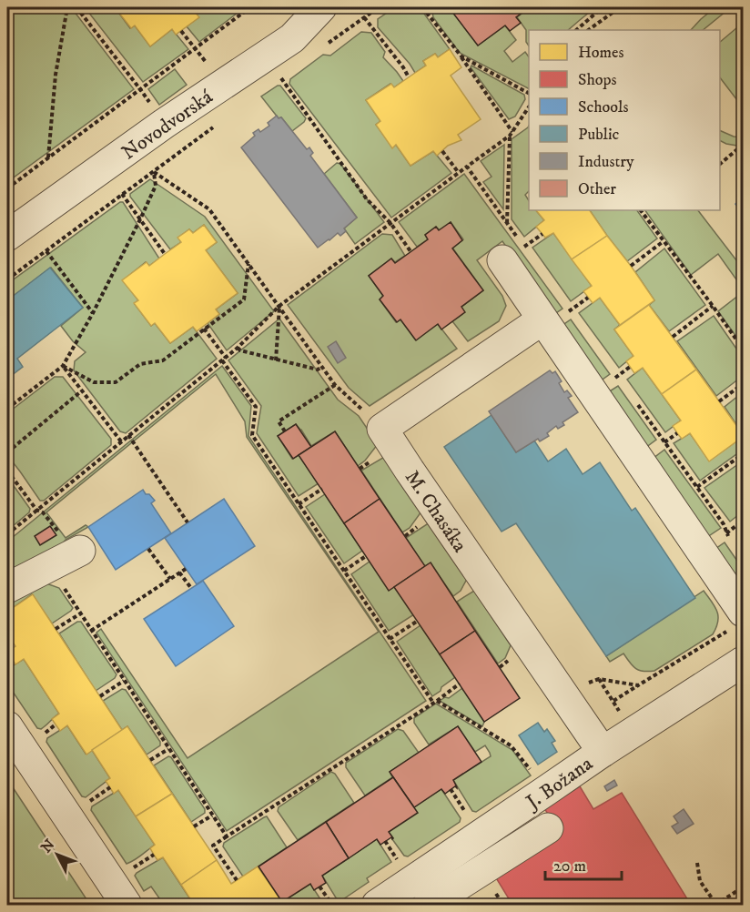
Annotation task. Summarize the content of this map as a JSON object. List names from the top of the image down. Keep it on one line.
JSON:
{"streets":{"street":["Novodvorská","M. Chasáka","J. Božana"]},"crossings":[["M. Chasáka","J. Božana"]],"legend":["Homes","Shops","Schools","Public","Industry","Other"],"scale_bar":"20 m","north":"top left"}
